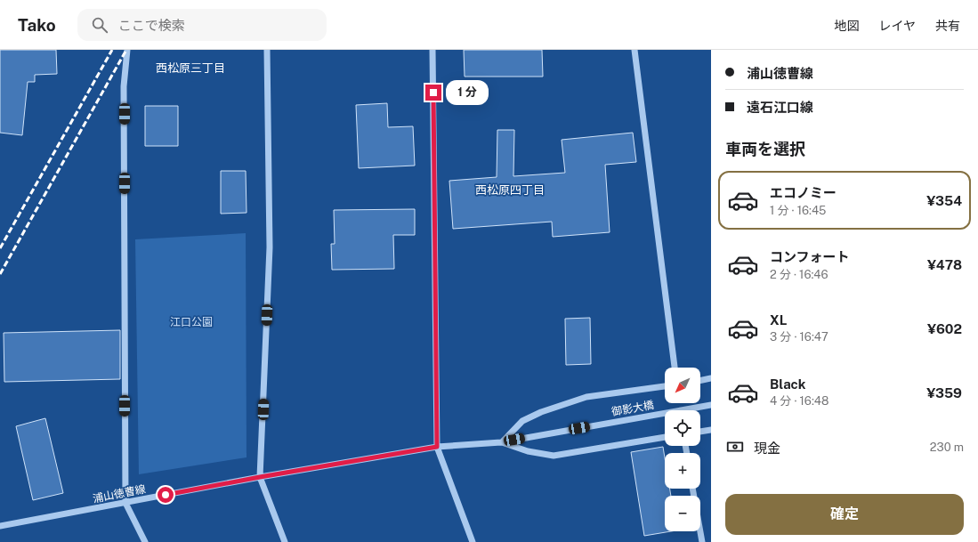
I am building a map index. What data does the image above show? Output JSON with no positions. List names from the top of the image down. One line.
{"streets":{"street":["御影大橋","浦山徳曹線"]},"crossings":[["御影大橋","浦山徳曹線"]],"districts":["西松原三丁目","西松原四丁目"],"parks":["江口公園"],"north":"bottom left","page":{"header":"Tako","search":"ここで検索","nav":["地図","レイヤ","共有"],"banner":["浦山徳曹線","遠石江口線"],"bubble":"1 分","heading":"車両を選択","list":[{"name":"エコノミー","note":"1 分 · 16:45","value":"¥354"},{"name":"コンフォート","note":"2 分 · 16:46","value":"¥478"},{"name":"XL","note":"3 分 · 16:47","value":"¥602"},{"name":"Black","note":"4 分 · 16:48","value":"¥359"}],"map_buttons":["+","−"],"pay":["現金","230 m"],"buttons":"確定"}}
